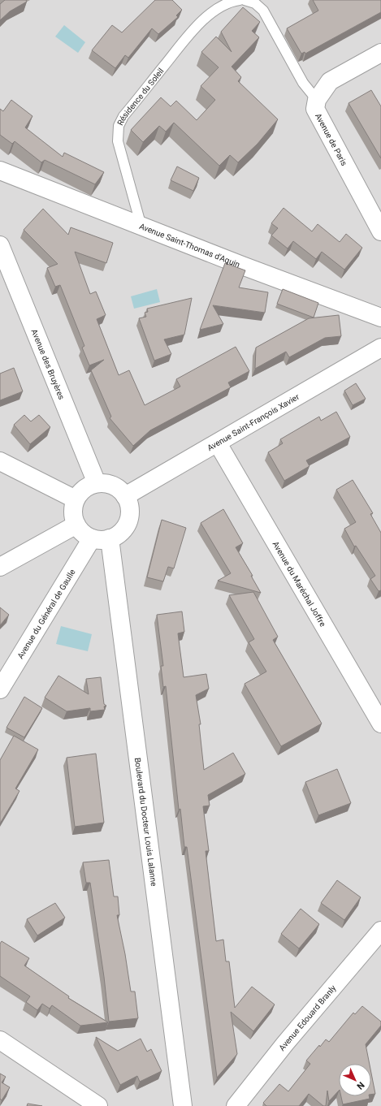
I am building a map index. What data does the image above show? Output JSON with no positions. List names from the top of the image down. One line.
{"streets":{"street":["Avenue de Paris","Avenue Saint-Thomas d'Aquin","Avenue des Bruyères","Avenue Saint-François Xavier","Avenue du Maréchal Joffre","Avenue du Général de Gaulle","Boulevard du Docteur Louis Lalanne","Avenue Edouard Branly"],"lane":["Résidence du Soleil"]},"crossings":[["Résidence du Soleil","Avenue Saint-Thomas d'Aquin"],["Avenue des Bruyères","Avenue Saint-François Xavier"],["Avenue des Bruyères","Avenue du Général de Gaulle"],["Avenue des Bruyères","Boulevard du Docteur Louis Lalanne"],["Avenue Saint-François Xavier","Avenue du Maréchal Joffre"],["Avenue Saint-François Xavier","Avenue du Général de Gaulle"],["Avenue Saint-François Xavier","Boulevard du Docteur Louis Lalanne"],["Avenue du Général de Gaulle","Boulevard du Docteur Louis Lalanne"]],"north":"bottom right"}
